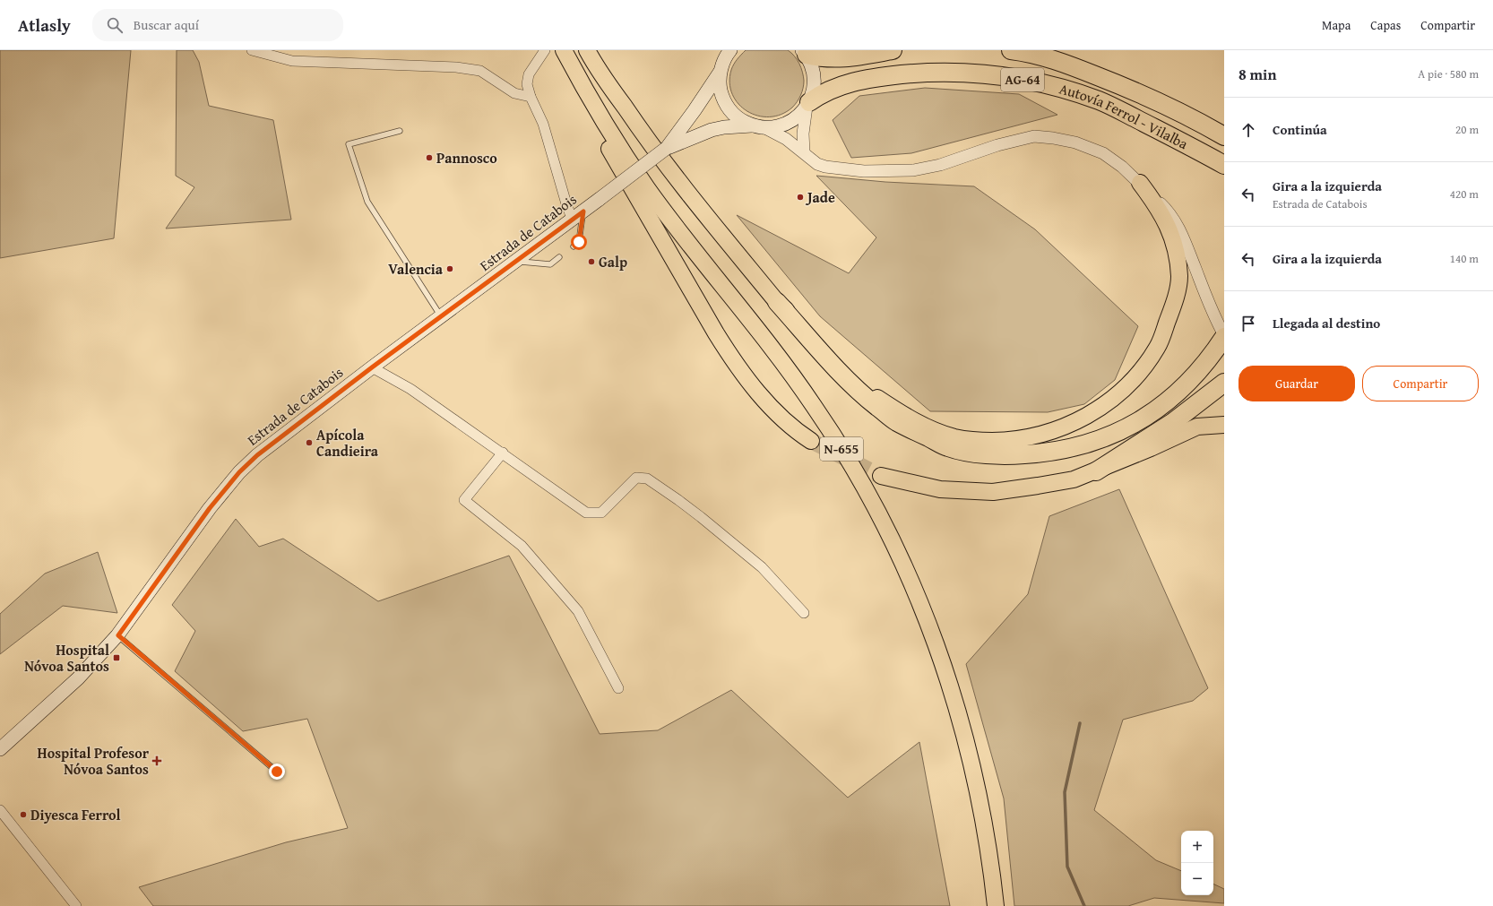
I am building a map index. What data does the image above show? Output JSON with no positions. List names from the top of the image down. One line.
{"streets":{"highway":["AG-64","Autovía Ferrol - Vilalba","N-655"],"main road":["Estrada de Catabois"]},"places":{"other":["Pannosco","Jade","Galp","Valencia","Apícola Candieira","Diyesca Ferrol"],"transit":["Hospital Nóvoa Santos"],"health":["Hospital Profesor Nóvoa Santos"]},"page":{"header":"Atlasly","search":"Buscar aquí","nav":["Mapa","Capas","Compartir"],"heading":["8 min","A pie · 580 m"],"list":[["Continúa","20 m"],["Gira a la izquierda","Estrada de Catabois","420 m"],["Gira a la izquierda","140 m"],"Llegada al destino"],"buttons":["Guardar","Compartir"],"map_buttons":["+","−"]}}
